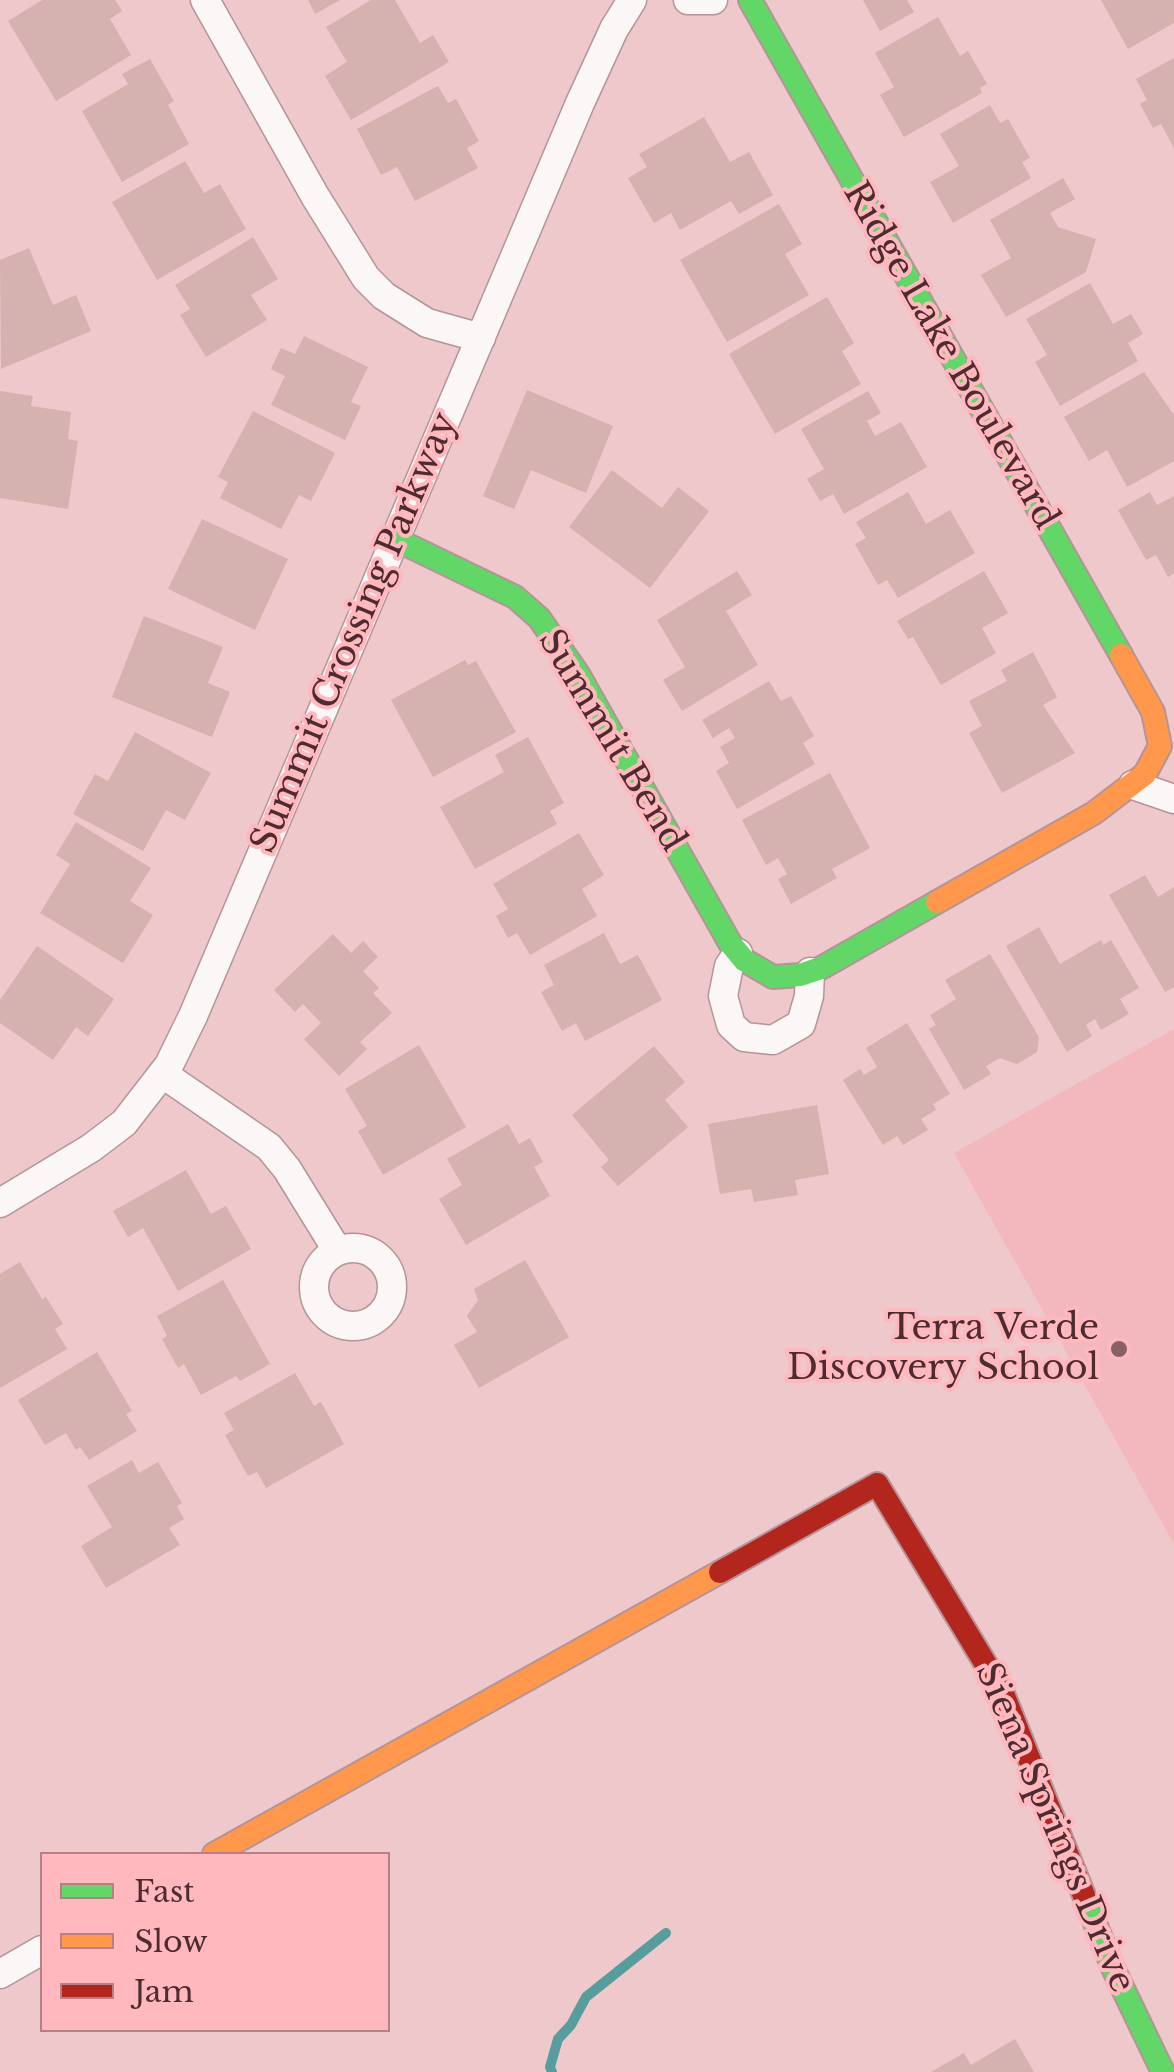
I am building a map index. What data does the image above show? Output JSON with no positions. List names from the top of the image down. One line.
{"streets":{"street":["Ridge Lake Boulevard","Summit Crossing Parkway","Summit Bend","Siena Springs Drive"]},"crossings":[["Summit Crossing Parkway","Summit Bend"]],"places":["Terra Verde Discovery School"],"legend":["Fast","Slow","Jam"]}
